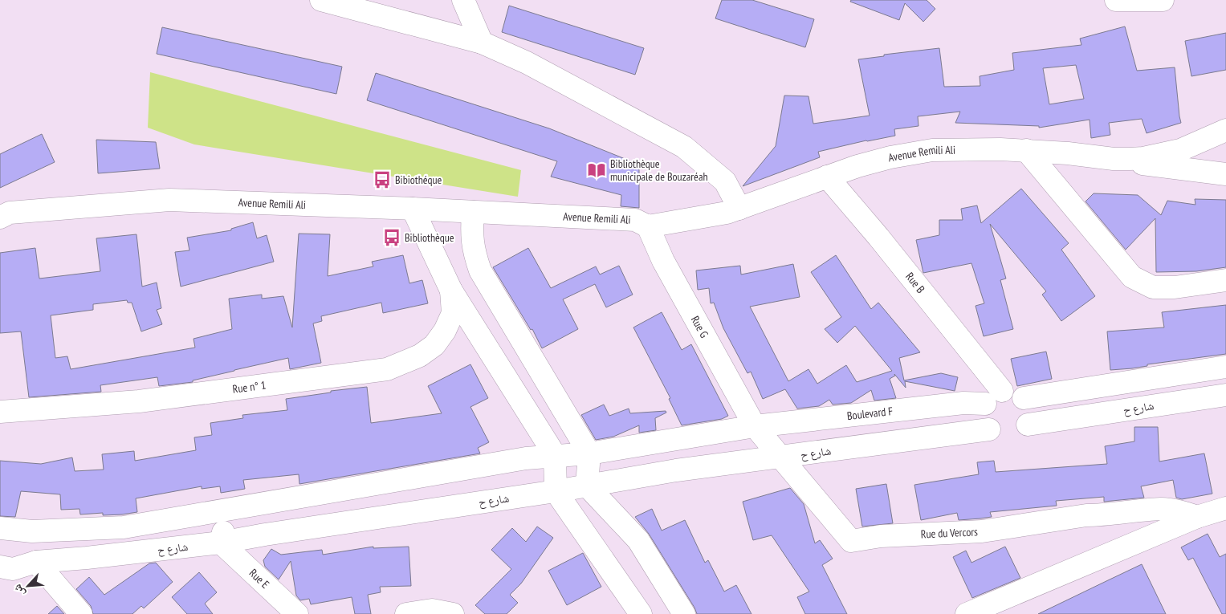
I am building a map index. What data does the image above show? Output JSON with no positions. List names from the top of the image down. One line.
{"streets":{"street":["Avenue Remili Ali","Rue B","Rue G","Rue n° 1","شارع ح","Boulevard F","Rue du Vercors","Rue E"]},"crossings":[["Avenue Remili Ali","Rue B"],["Avenue Remili Ali","Rue G"],["Rue B","شارع ح"],["Rue B","Boulevard F"],["Rue G","Boulevard F"],["Rue G","Rue du Vercors"],["شارع ح","Boulevard F"],["شارع ح","Rue du Vercors"],["شارع ح","Rue E"],["Boulevard F","Rue du Vercors"]],"places":{"library":["Bibliothèque municipale de Bouzaréah"],"bus stop":["Bibiothéque","Bibliothèque"]},"north":"bottom left"}
